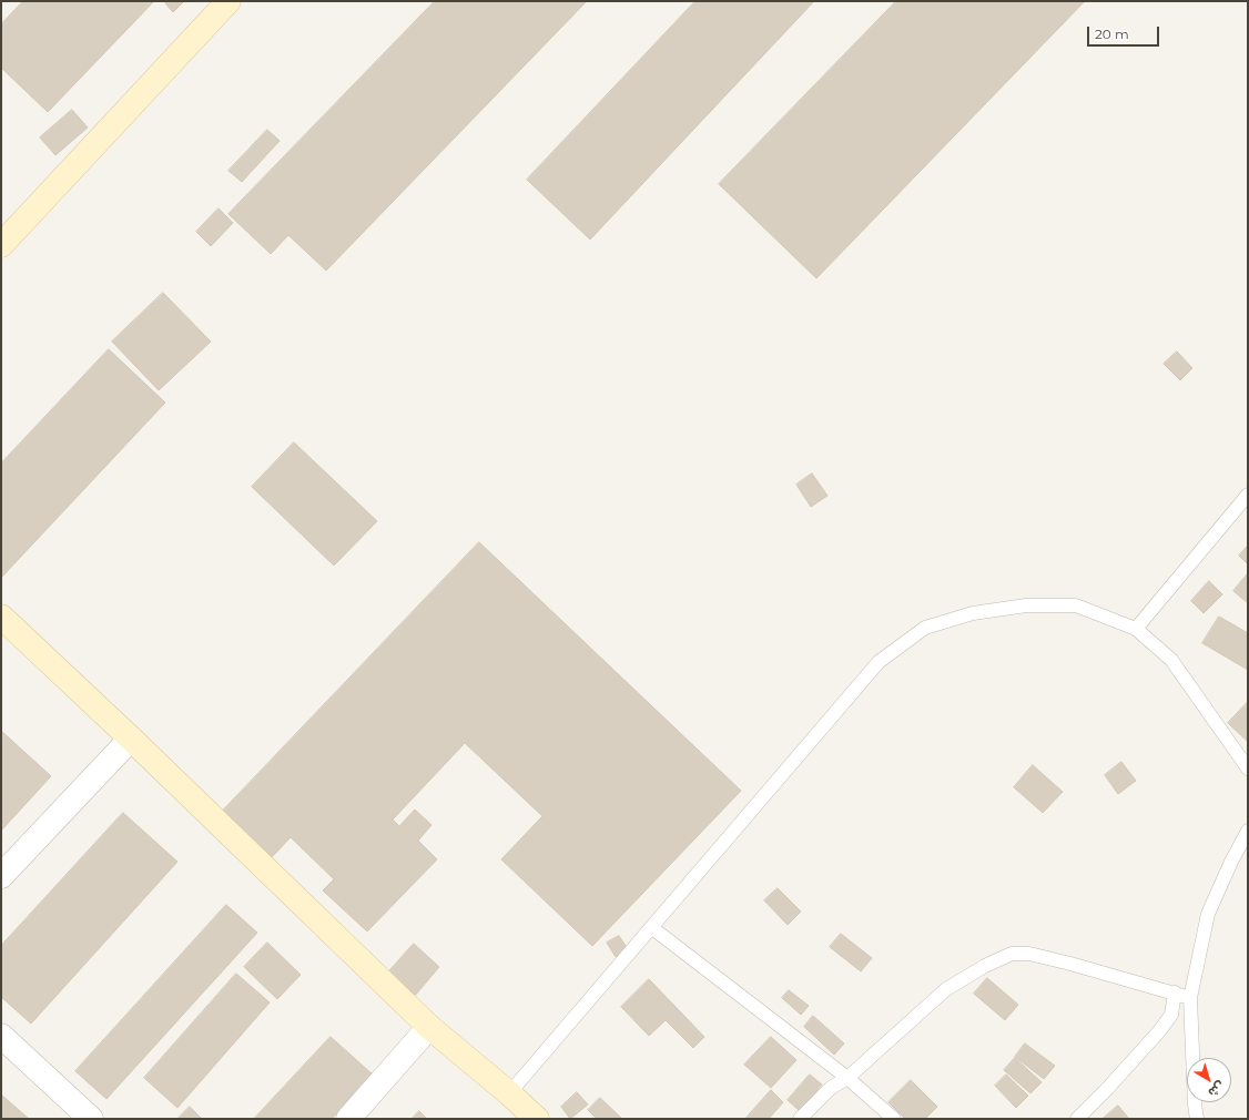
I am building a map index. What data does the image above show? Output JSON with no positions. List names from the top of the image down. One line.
{"scale_bar":"20 m","north":"bottom right"}
